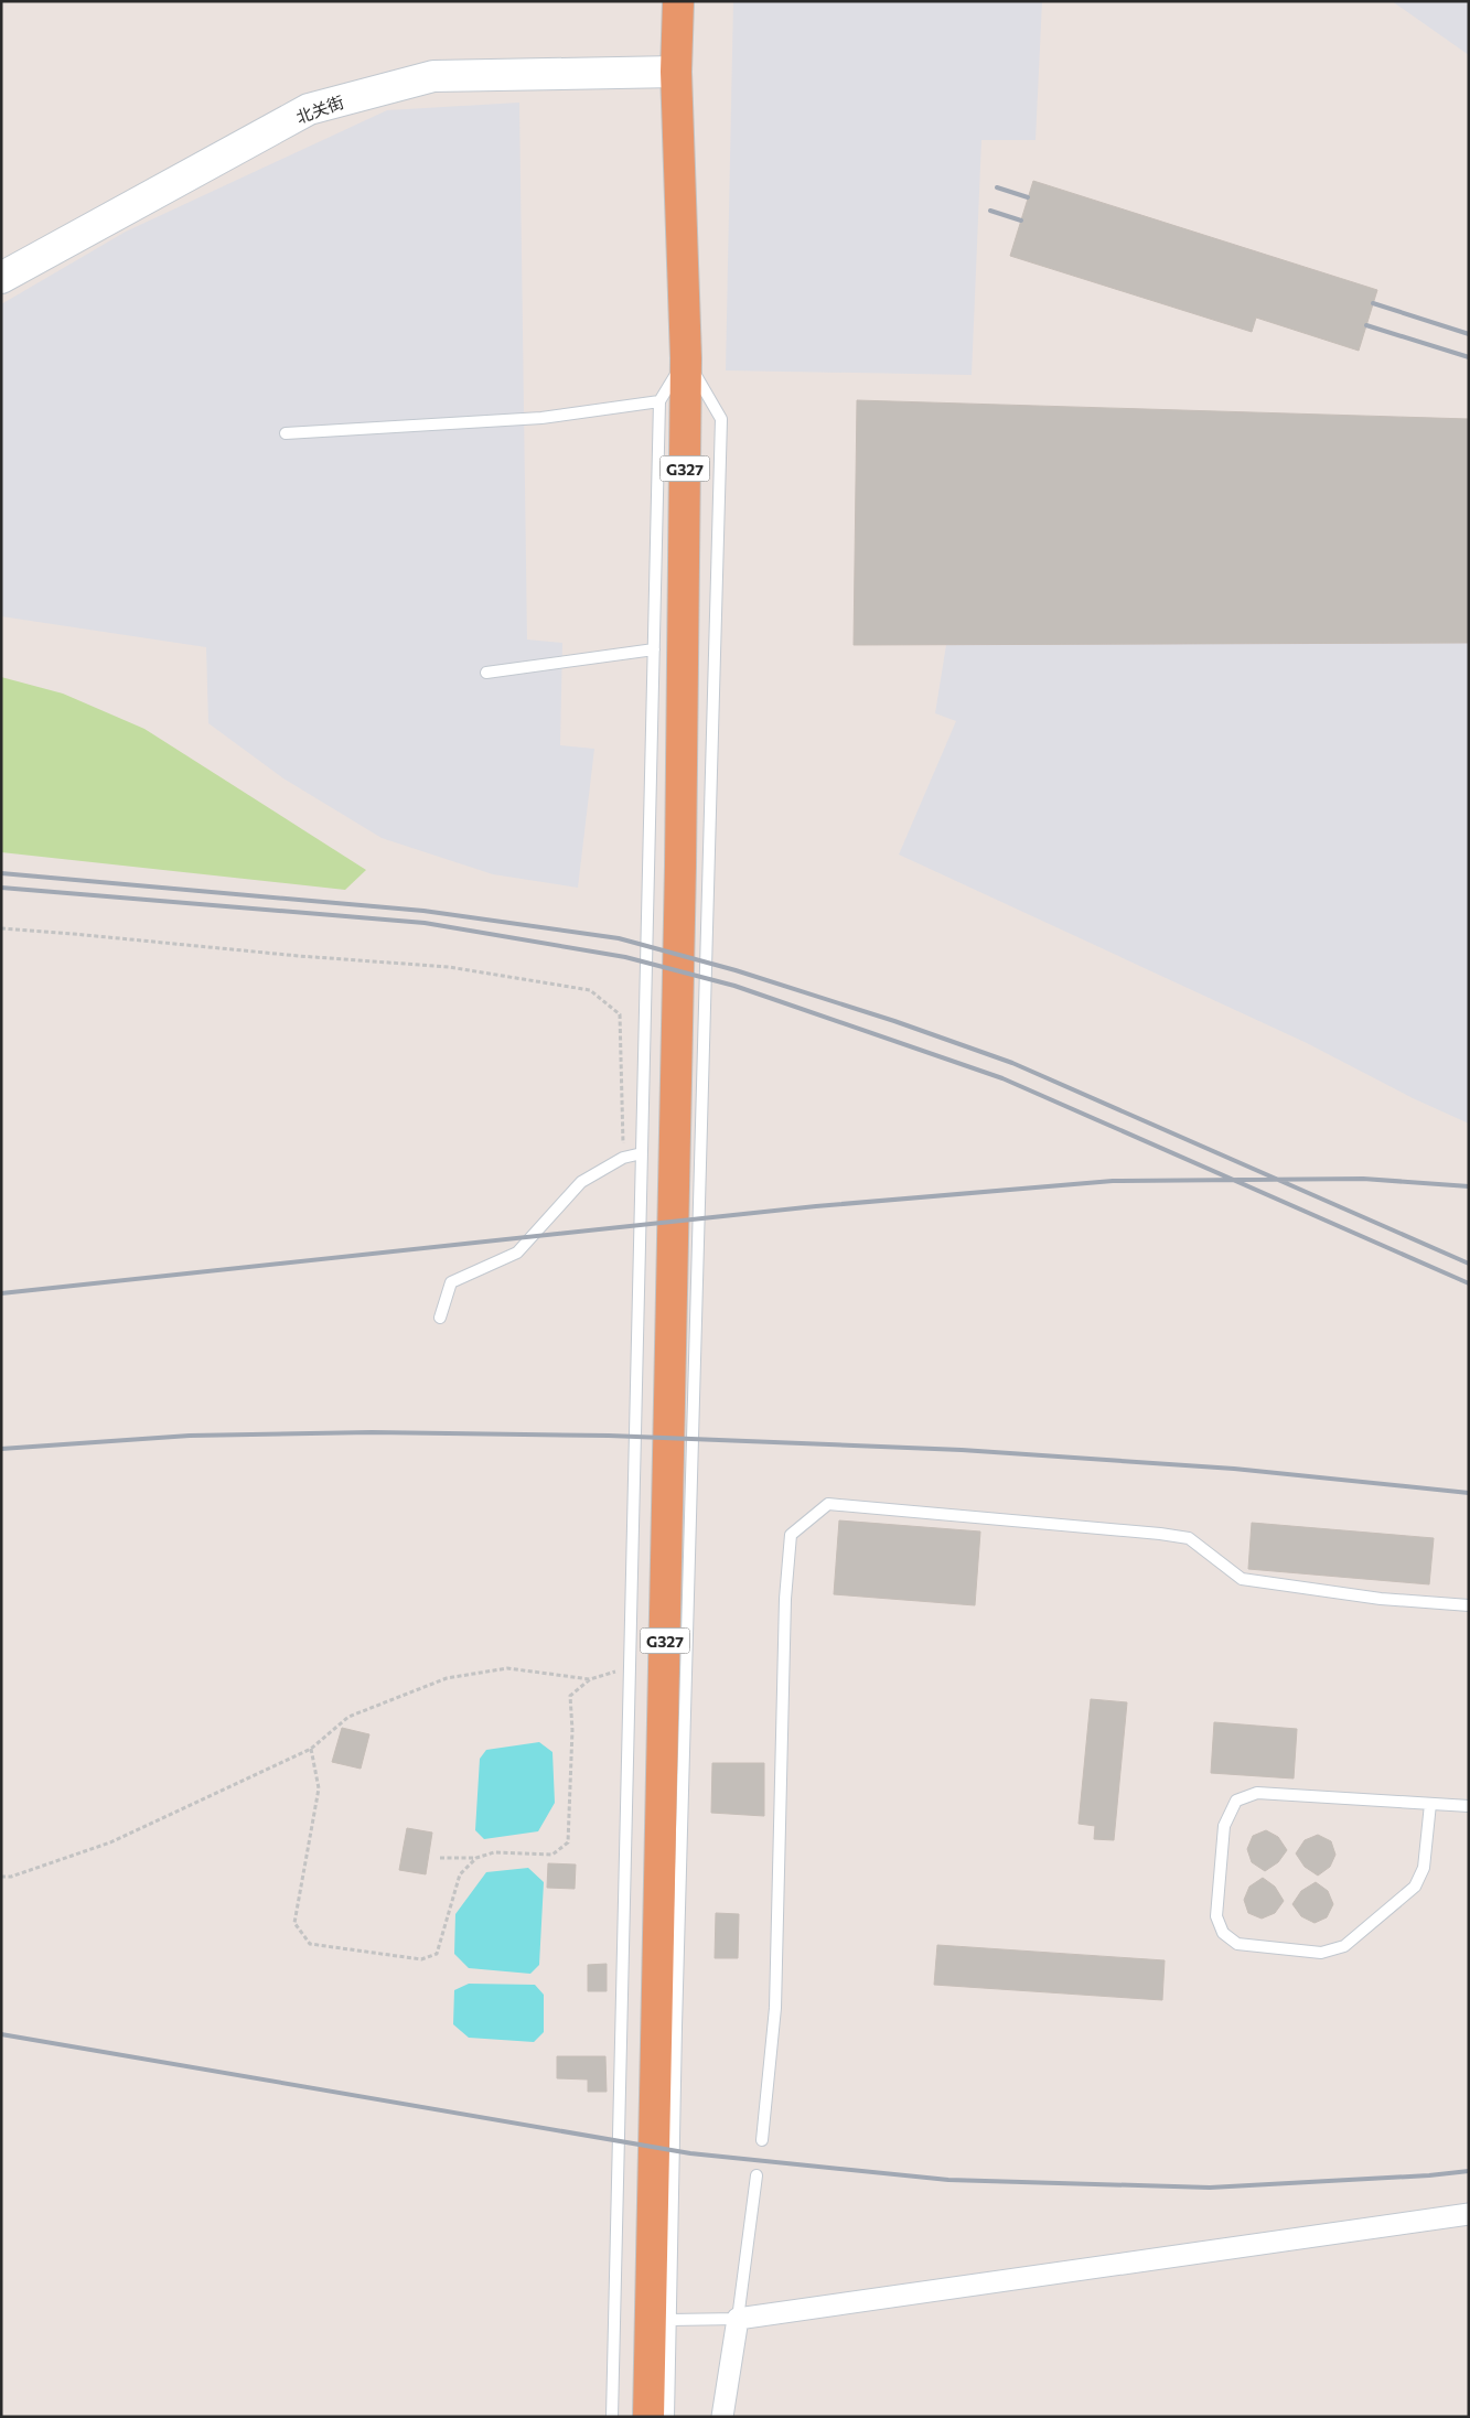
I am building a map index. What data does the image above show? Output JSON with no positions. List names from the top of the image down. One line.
{"streets":{"highway":["G327"],"main road":["北关街"]},"crossings":[["北关街","G327"]]}
